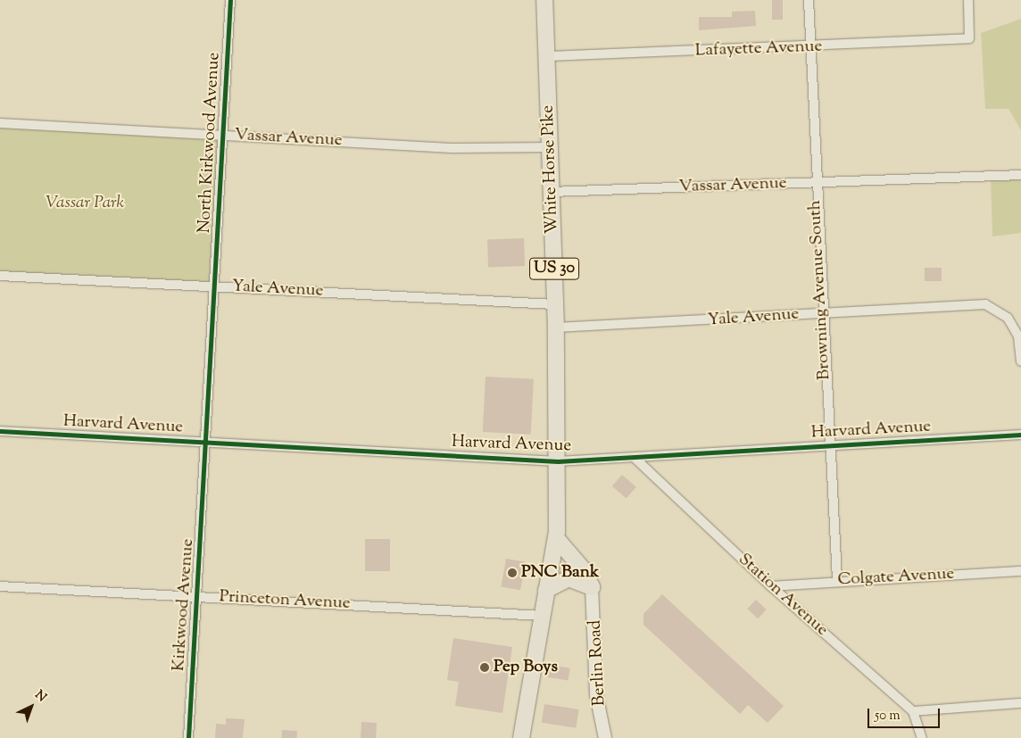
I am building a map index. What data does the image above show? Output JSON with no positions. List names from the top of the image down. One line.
{"streets":{"highway":["White Horse Pike","US 30"],"street":["Lafayette Avenue","Vassar Avenue","North Kirkwood Avenue","Yale Avenue","Browning Avenue South","Harvard Avenue","Colgate Avenue","Station Avenue","Princeton Avenue","Kirkwood Avenue","Berlin Road"]},"crossings":[["Lafayette Avenue","White Horse Pike"],["Lafayette Avenue","Browning Avenue South"],["Vassar Avenue","North Kirkwood Avenue"],["Vassar Avenue","White Horse Pike"],["Vassar Avenue","Browning Avenue South"],["North Kirkwood Avenue","Yale Avenue"],["North Kirkwood Avenue","Kirkwood Avenue"],["White Horse Pike","Yale Avenue"],["White Horse Pike","Harvard Avenue"],["White Horse Pike","Princeton Avenue"],["Yale Avenue","Browning Avenue South"],["Yale Avenue","Kirkwood Avenue"],["Browning Avenue South","Harvard Avenue"],["Browning Avenue South","Colgate Avenue"],["Harvard Avenue","Station Avenue"],["Harvard Avenue","Kirkwood Avenue"],["Colgate Avenue","Station Avenue"],["Princeton Avenue","Kirkwood Avenue"]],"parks":["Vassar Park"],"places":["PNC Bank","Pep Boys"],"scale_bar":"50 m","north":"top right"}
